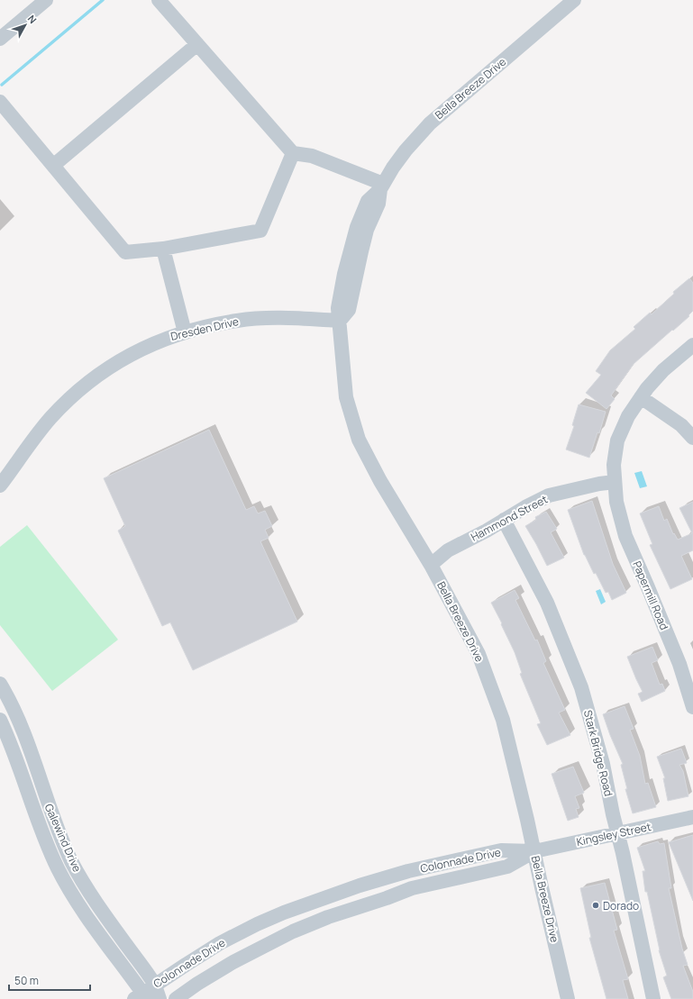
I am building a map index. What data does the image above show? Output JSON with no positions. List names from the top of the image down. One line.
{"streets":{"street":["Bella Breeze Drive","Dresden Drive","Hammond Street","Papermill Road","Stark Bridge Road","Kingsley Street","Galewind Drive","Colonnade Drive"]},"crossings":[["Bella Breeze Drive","Dresden Drive"],["Bella Breeze Drive","Hammond Street"],["Bella Breeze Drive","Kingsley Street"],["Bella Breeze Drive","Colonnade Drive"],["Hammond Street","Papermill Road"],["Hammond Street","Stark Bridge Road"],["Stark Bridge Road","Kingsley Street"],["Kingsley Street","Colonnade Drive"],["Galewind Drive","Colonnade Drive"]],"places":["Dorado"],"scale_bar":"50 m","north":"top right"}
